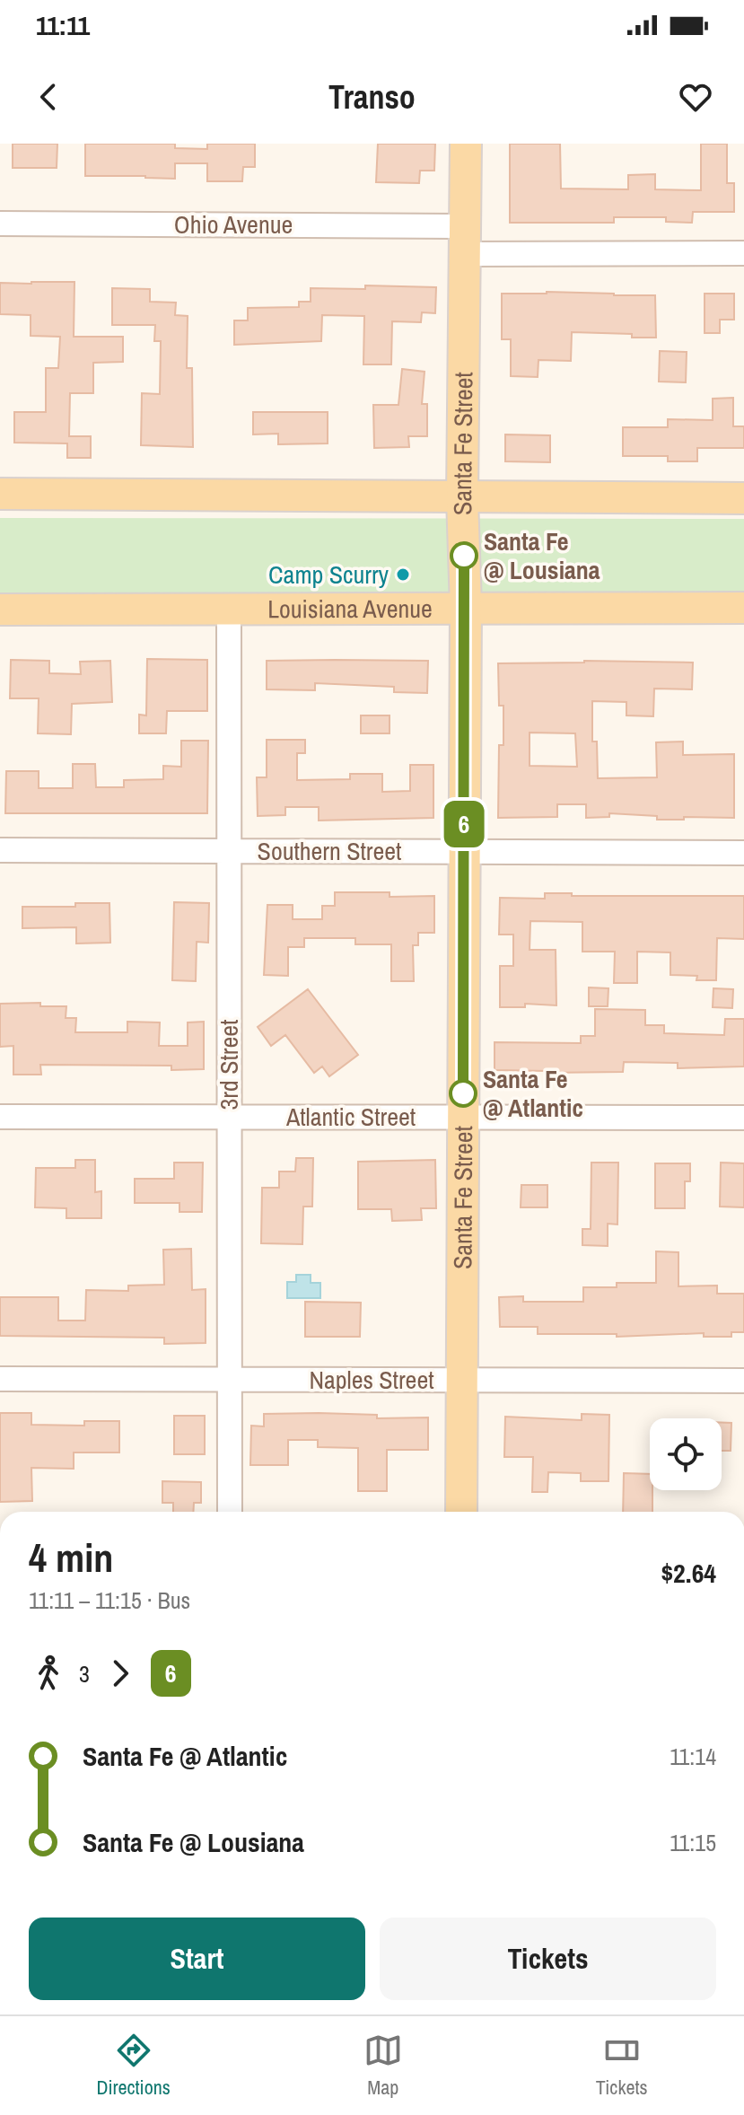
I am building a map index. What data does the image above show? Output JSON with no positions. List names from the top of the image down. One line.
{"streets":{"main road":["Santa Fe Street","Louisiana Avenue"],"street":["Ohio Avenue","Southern Street","3rd Street","Atlantic Street","Naples Street"]},"crossings":[["Ohio Avenue","Santa Fe Street"],["Santa Fe Street","Louisiana Avenue"],["Santa Fe Street","Southern Street"],["Santa Fe Street","Atlantic Street"],["Santa Fe Street","Naples Street"],["Louisiana Avenue","3rd Street"],["Southern Street","3rd Street"],["3rd Street","Atlantic Street"],["3rd Street","Naples Street"]],"places":["Santa Fe @ Lousiana","Camp Scurry","Santa Fe @ Atlantic"],"lines":["bus line 6"],"page":{"status":"11:11","header":"Transo","on_map":"6","heading":["4 min","11:11 – 11:15 · Bus","$2.64"],"legs":["3","6"],"list":[{"name":"Santa Fe @ Atlantic","value":"11:14"},{"name":"Santa Fe @ Lousiana","value":"11:15"}],"buttons":["Start","Tickets"],"tabs":["Directions","Map","Tickets"]}}
